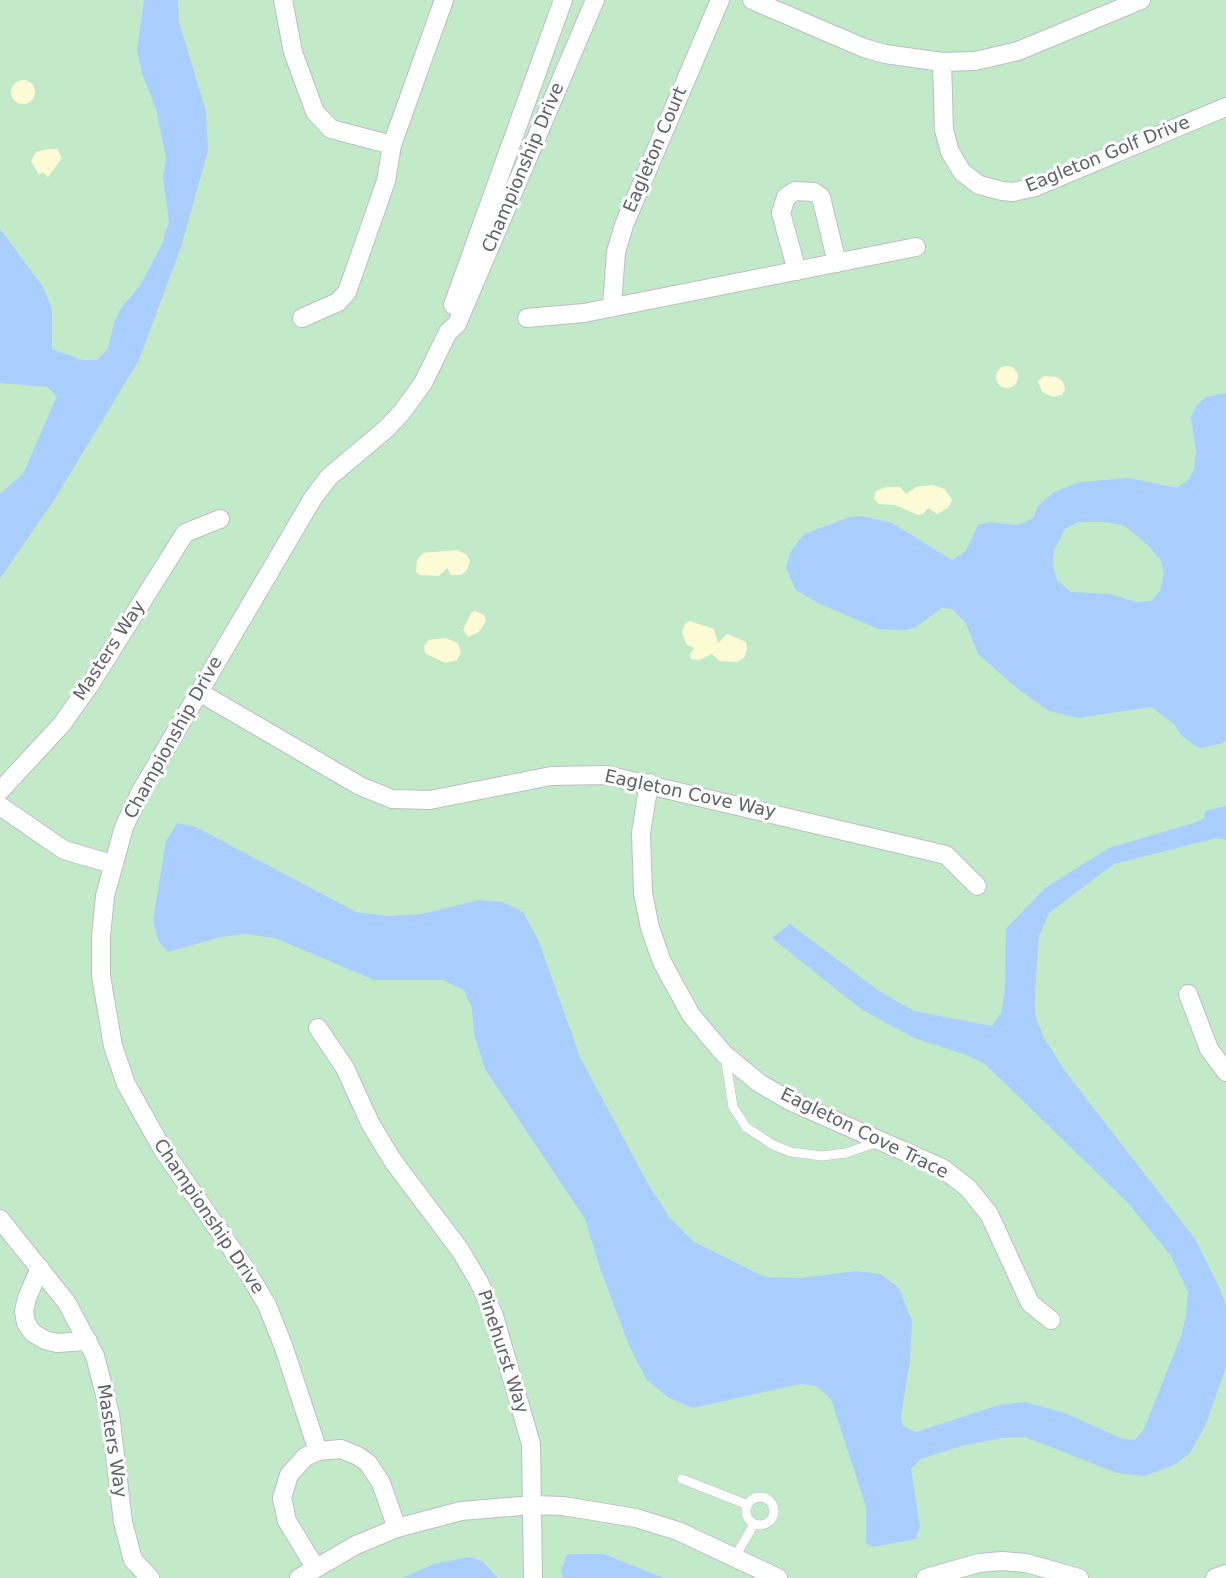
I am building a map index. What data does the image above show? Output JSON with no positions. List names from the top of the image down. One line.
{"streets":{"street":["Eagleton Court","Eagleton Golf Drive","Championship Drive","Masters Way","Eagleton Cove Way","Eagleton Cove Trace","Pinehurst Way"]},"crossings":[["Championship Drive","Eagleton Cove Way"],["Eagleton Cove Way","Eagleton Cove Trace"]]}
